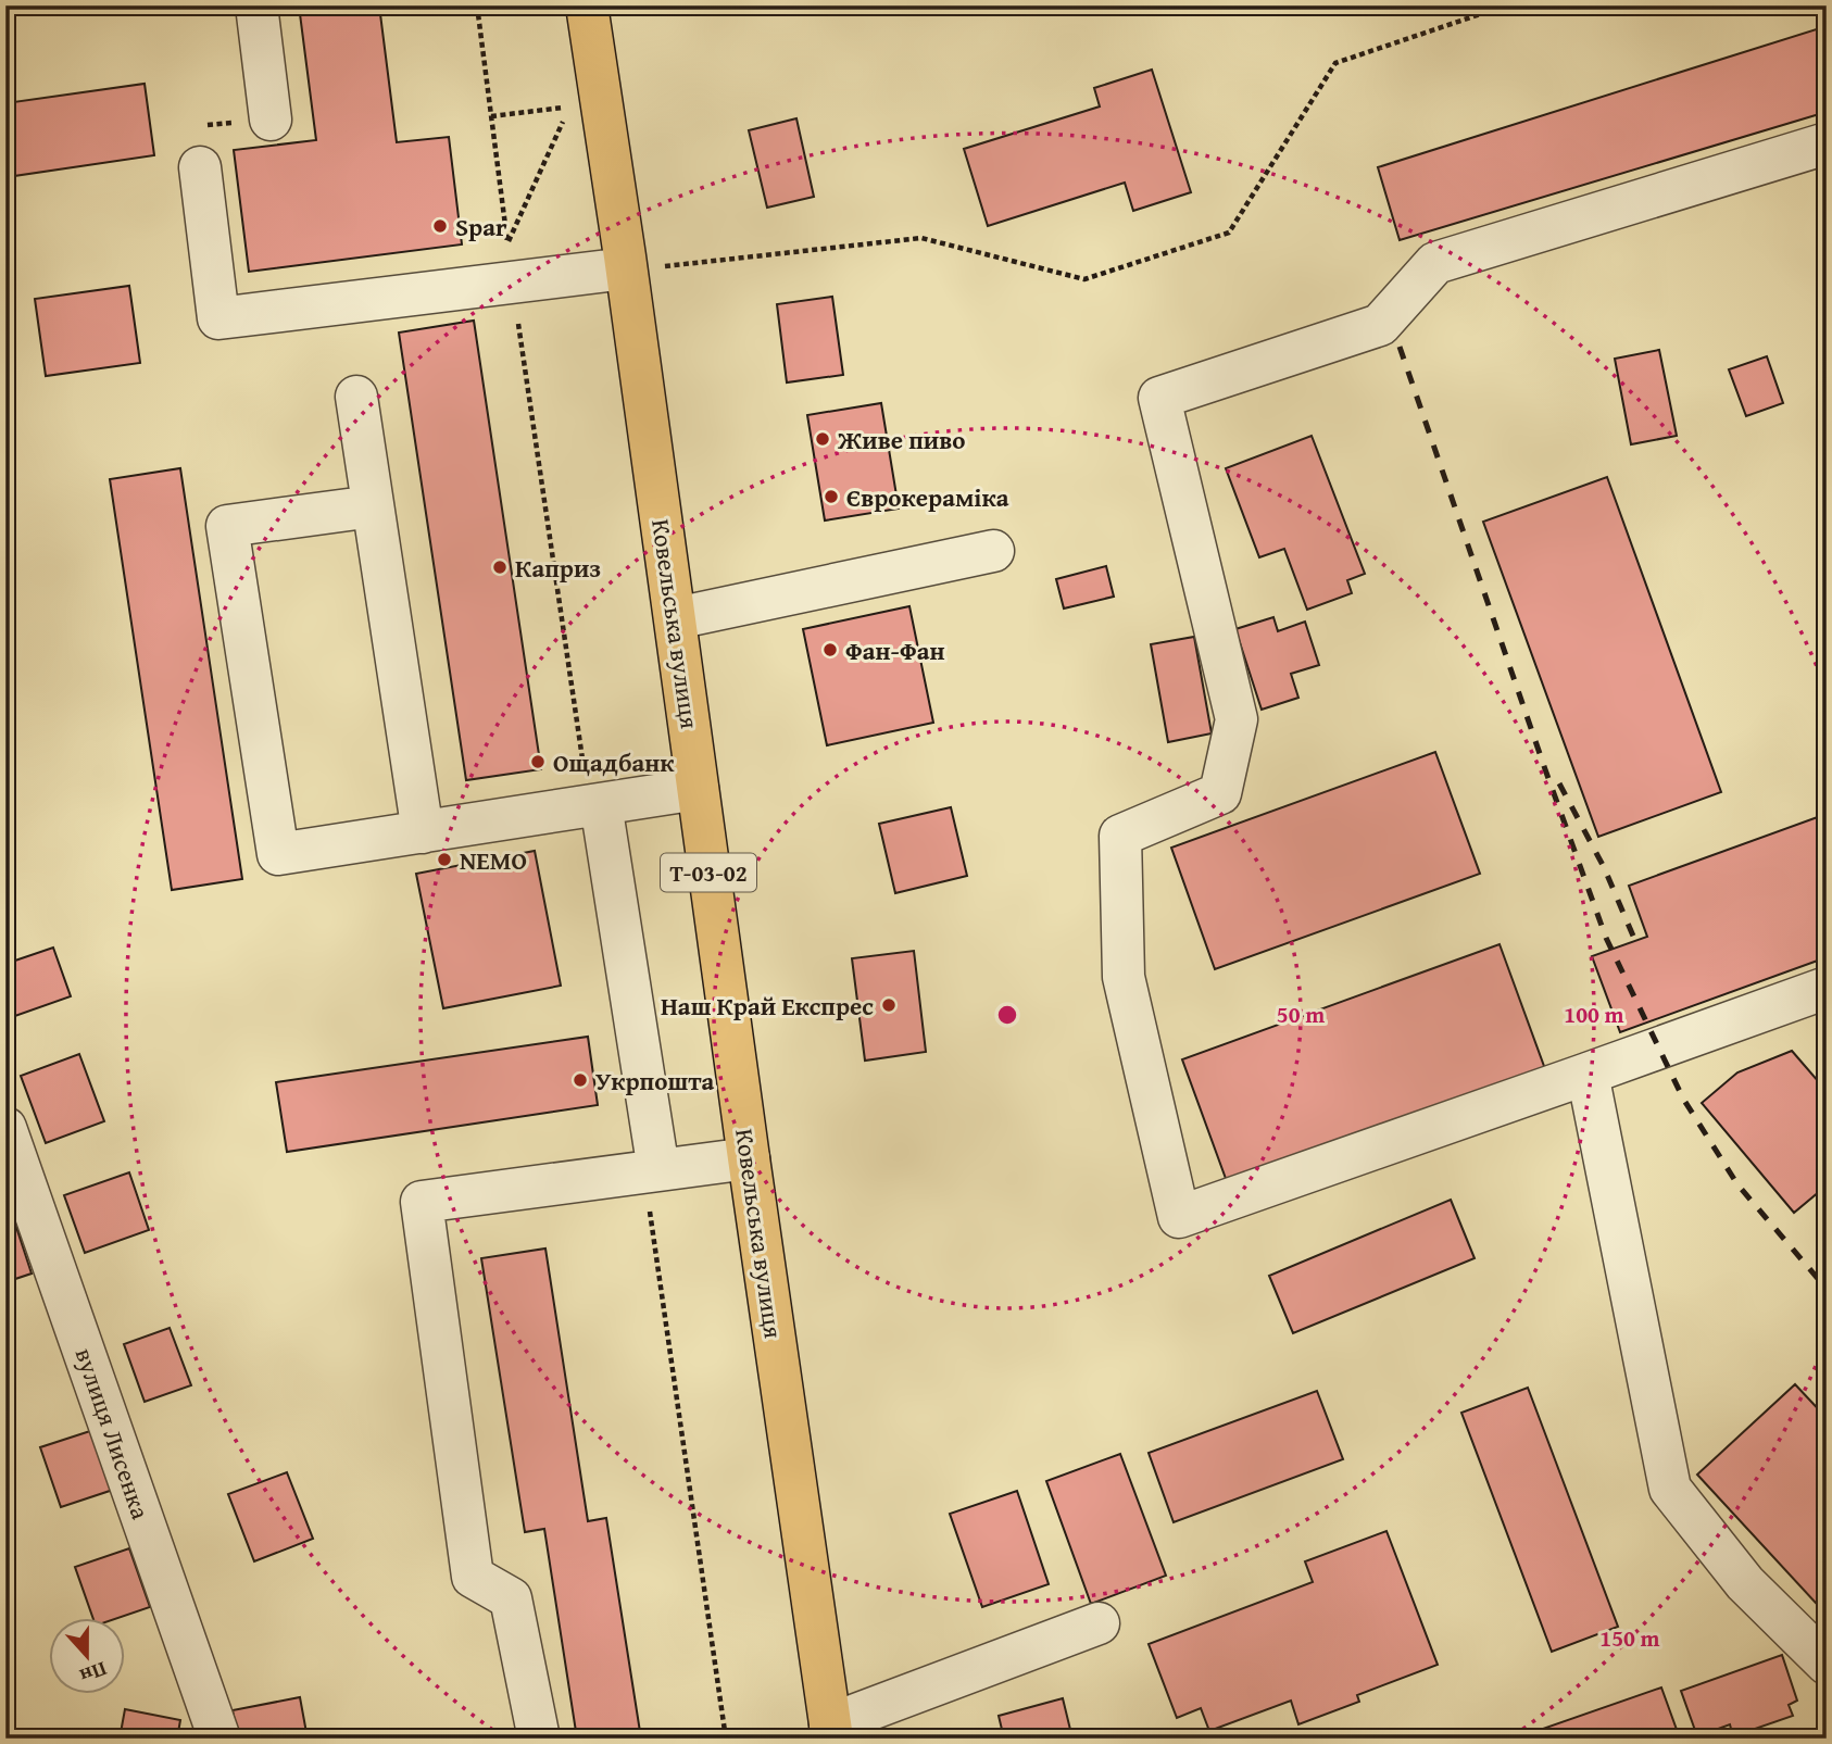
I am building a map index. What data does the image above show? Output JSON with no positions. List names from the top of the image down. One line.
{"streets":{"main road":["Ковельська вулиця","Т-03-02"],"street":["вулиця Лисенка"]},"places":["Spar","Живе пиво","Єврокераміка","Каприз","Фан-Фан","Ощадбанк","NEMO","Наш Край Експрес","Укрпошта"],"north":"bottom","rings":["50 m","100 m","150 m"]}
